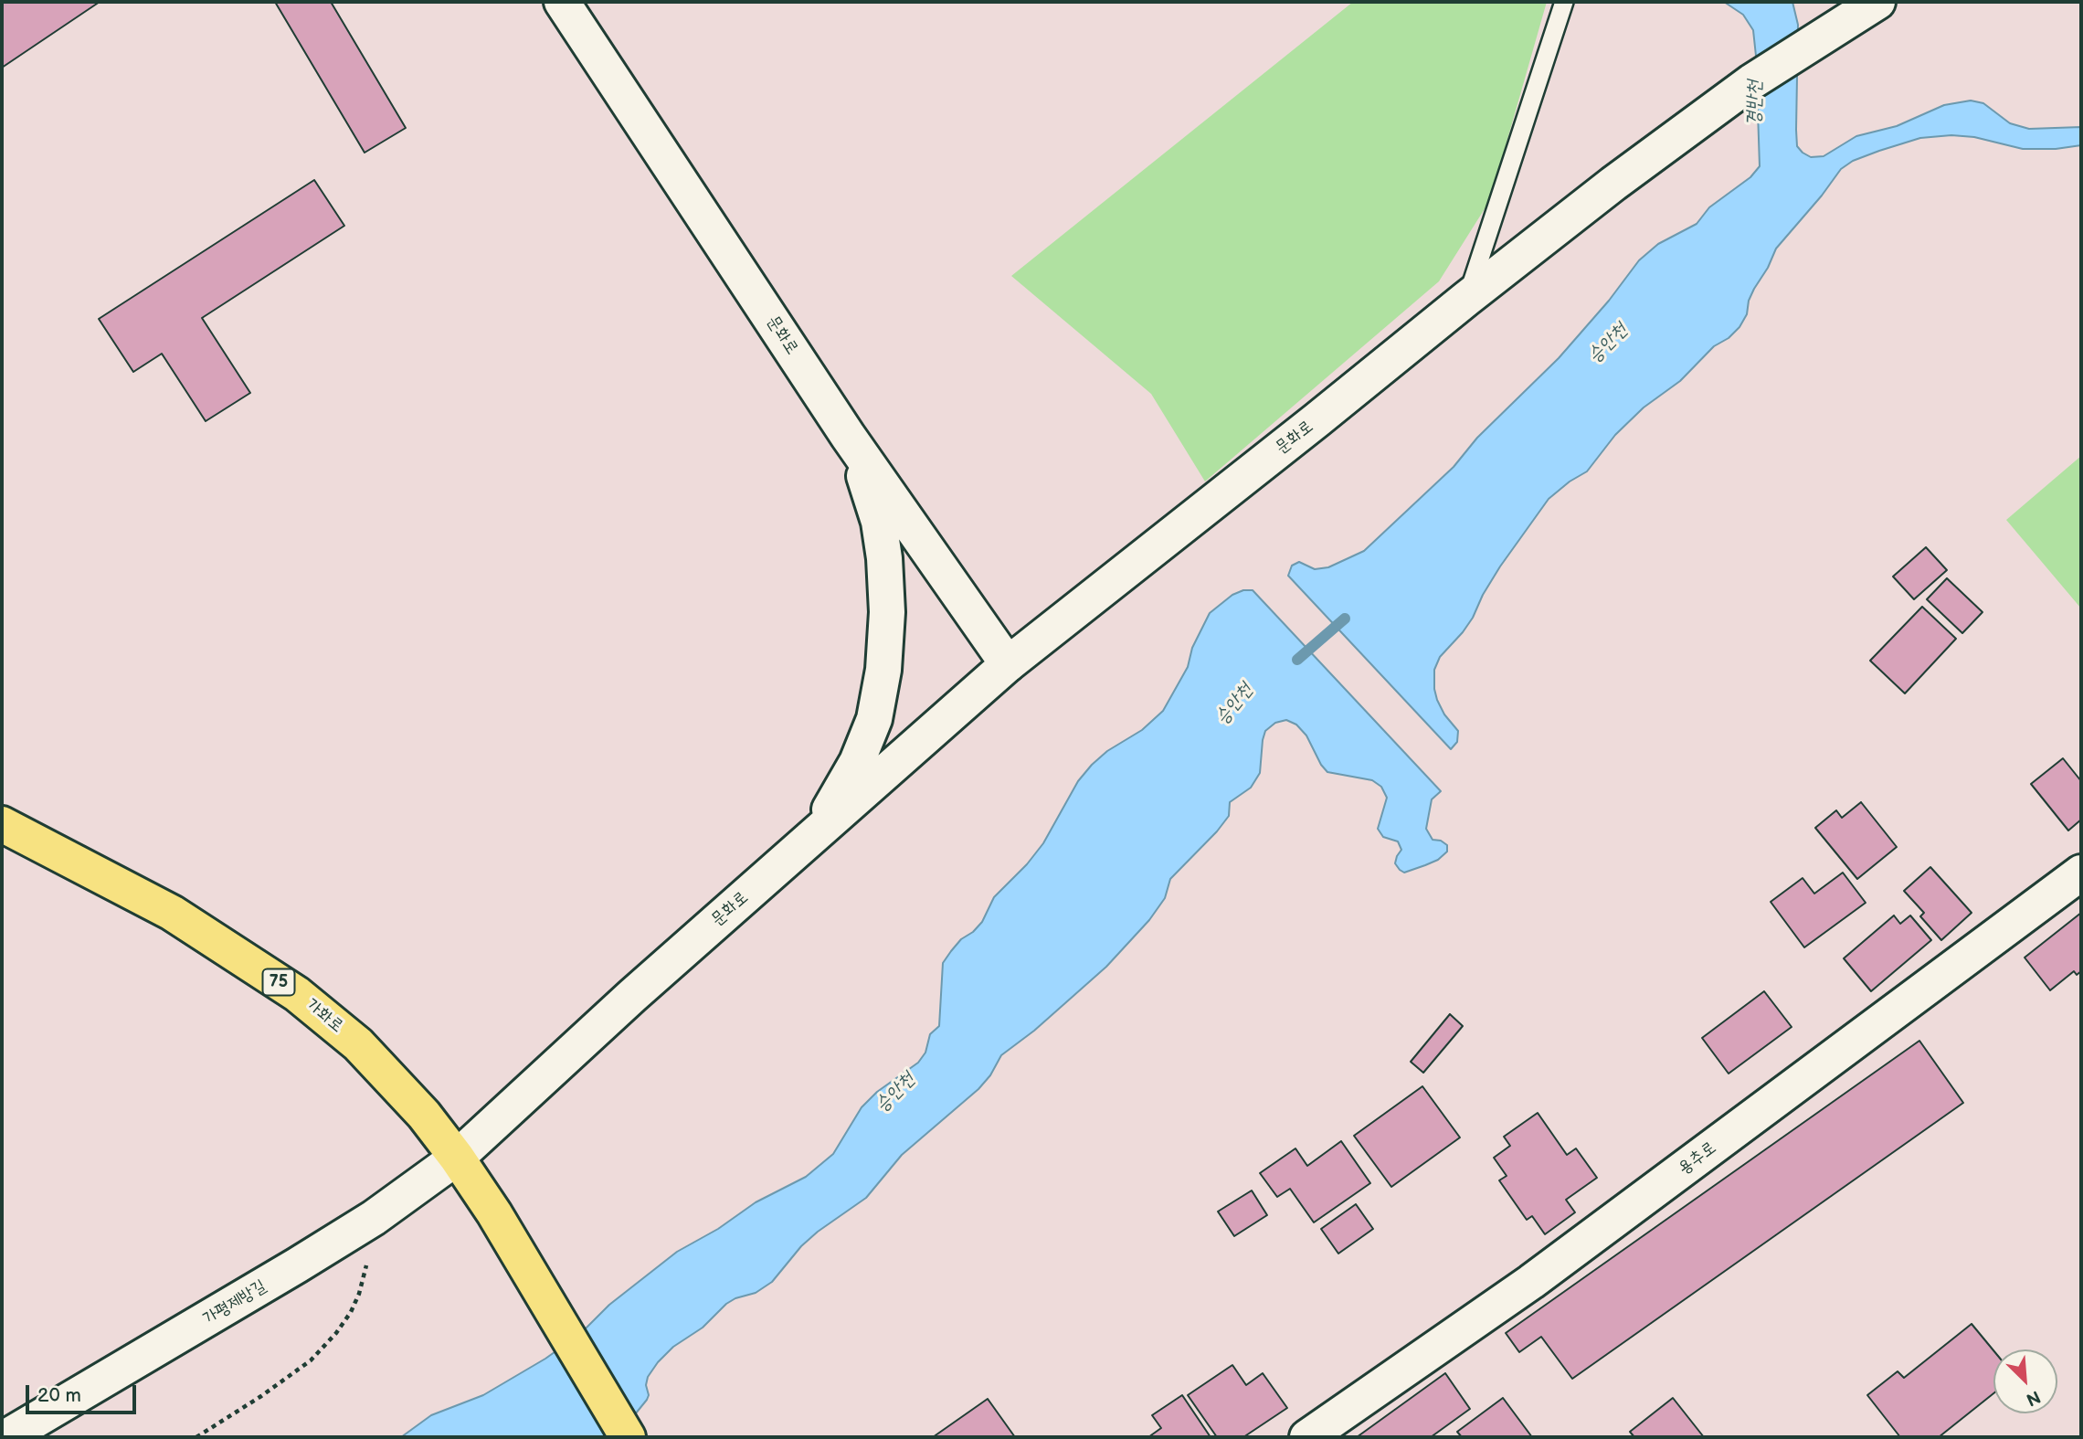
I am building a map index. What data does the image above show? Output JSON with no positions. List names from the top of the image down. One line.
{"streets":{"main road":["75","가화로"],"street":["문화로","용추로","가평제방길"]},"crossings":[["문화로","가화로"],["문화로","가평제방길"],["가화로","가평제방길"]],"water":["경반천","승안천"],"scale_bar":"20 m","north":"bottom right"}
